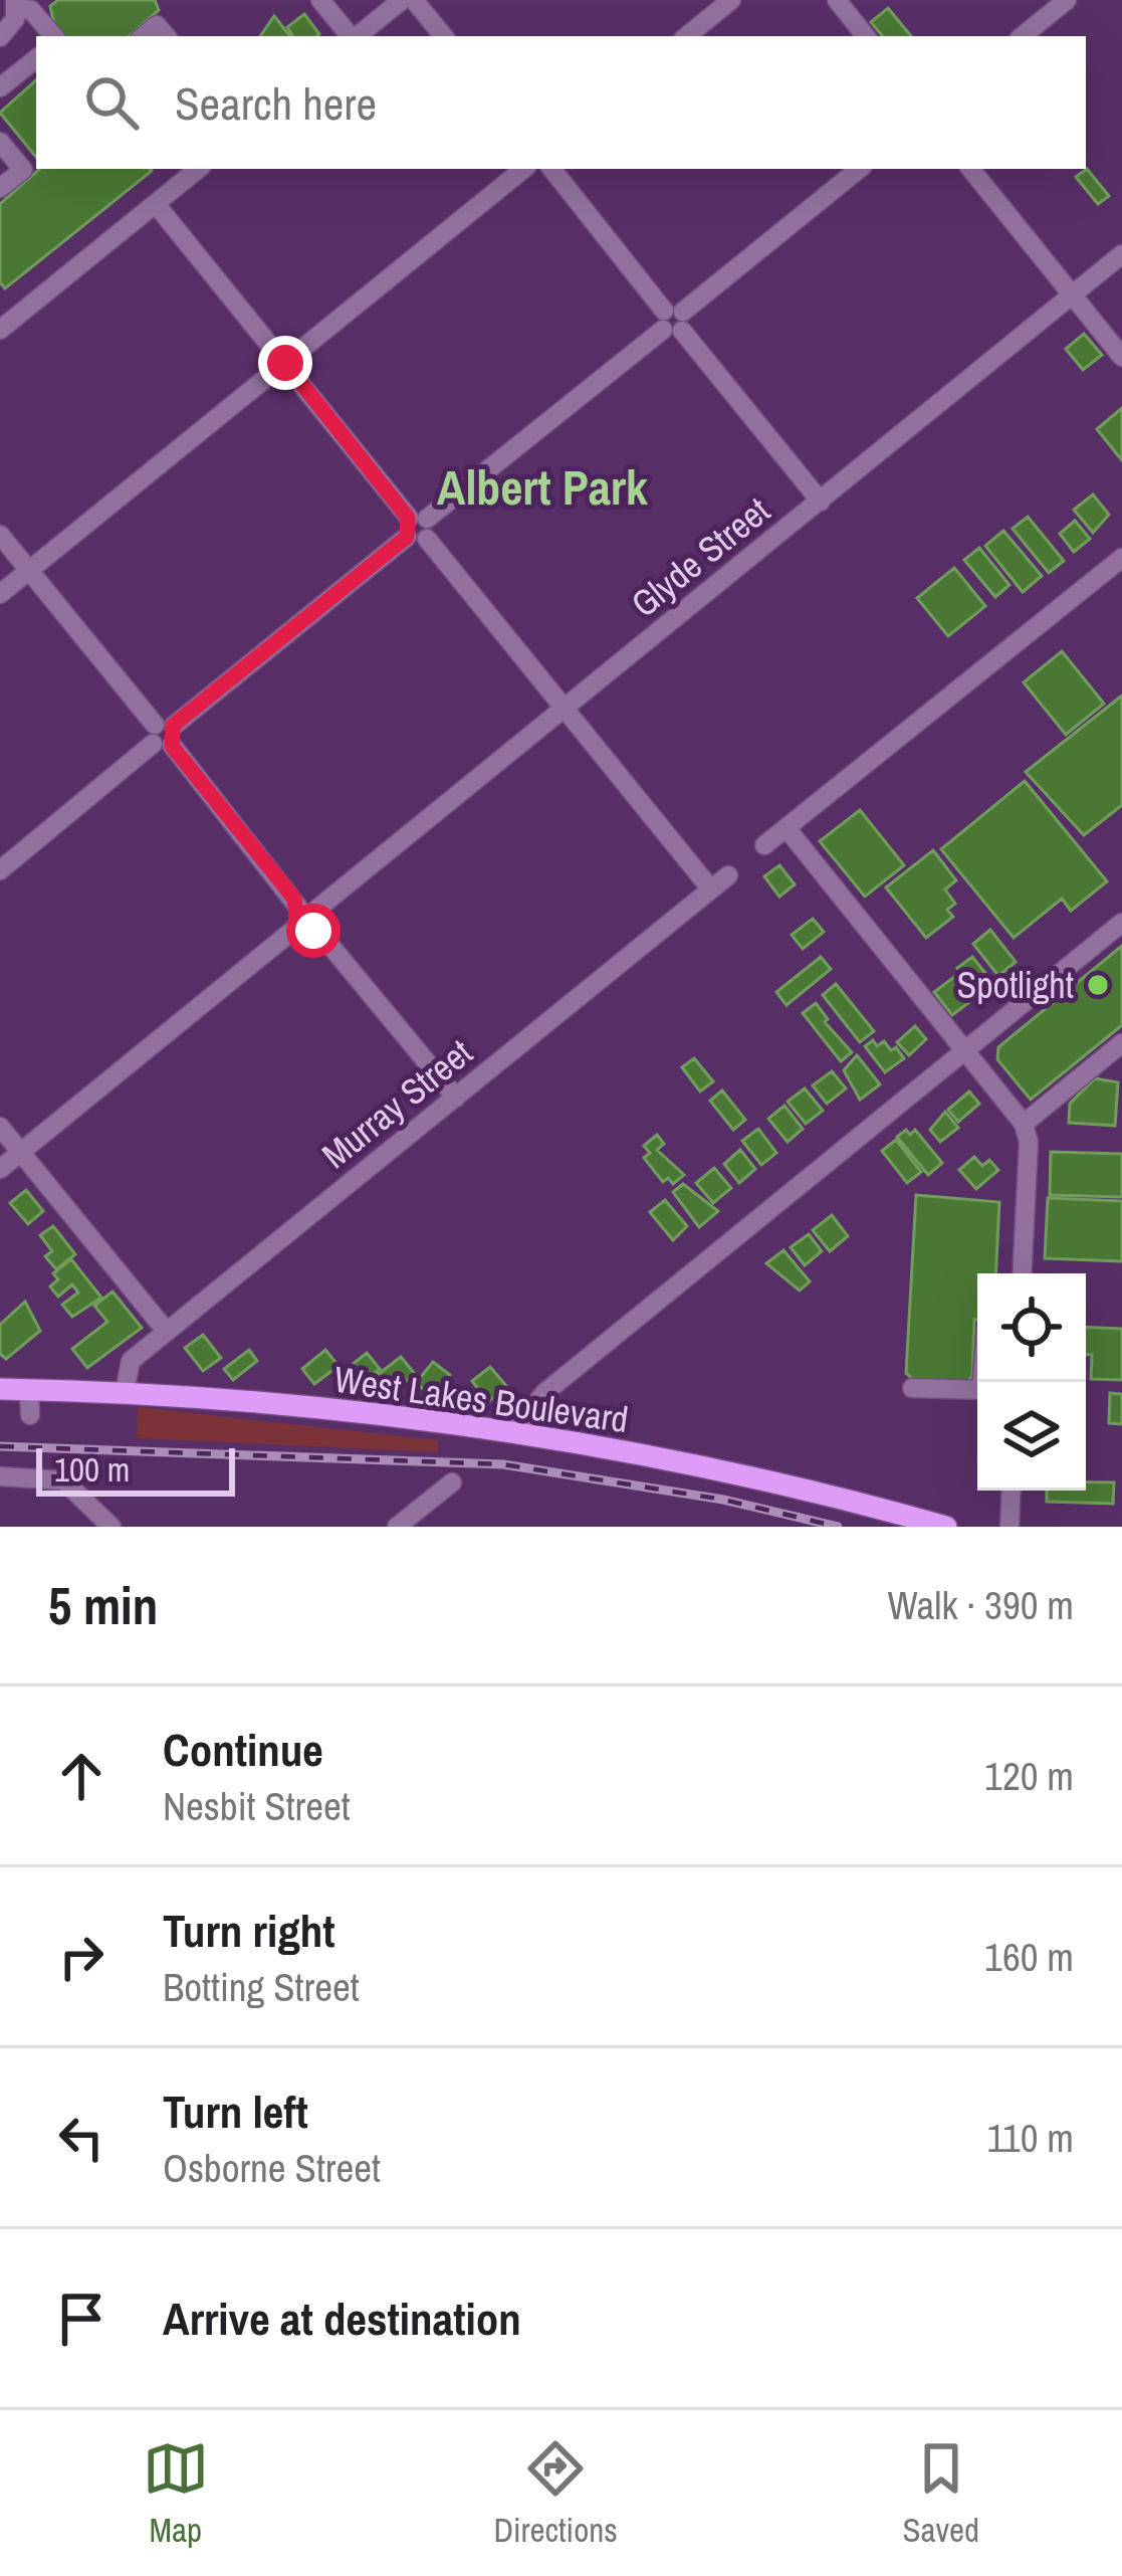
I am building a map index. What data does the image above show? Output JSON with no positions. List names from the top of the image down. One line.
{"streets":{"main road":["West Lakes Boulevard"],"street":["Glyde Street","Murray Street"]},"crossings":[["Murray Street","West Lakes Boulevard"]],"districts":["Albert Park"],"places":["Spotlight"],"scale_bar":"100 m","page":{"search":"Search here","scale":"100 m","heading":["5 min","Walk · 390 m"],"list":[["Continue","Nesbit Street","120 m"],["Turn right","Botting Street","160 m"],["Turn left","Osborne Street","110 m"],"Arrive at destination"],"nav":["Map","Directions","Saved"]}}
